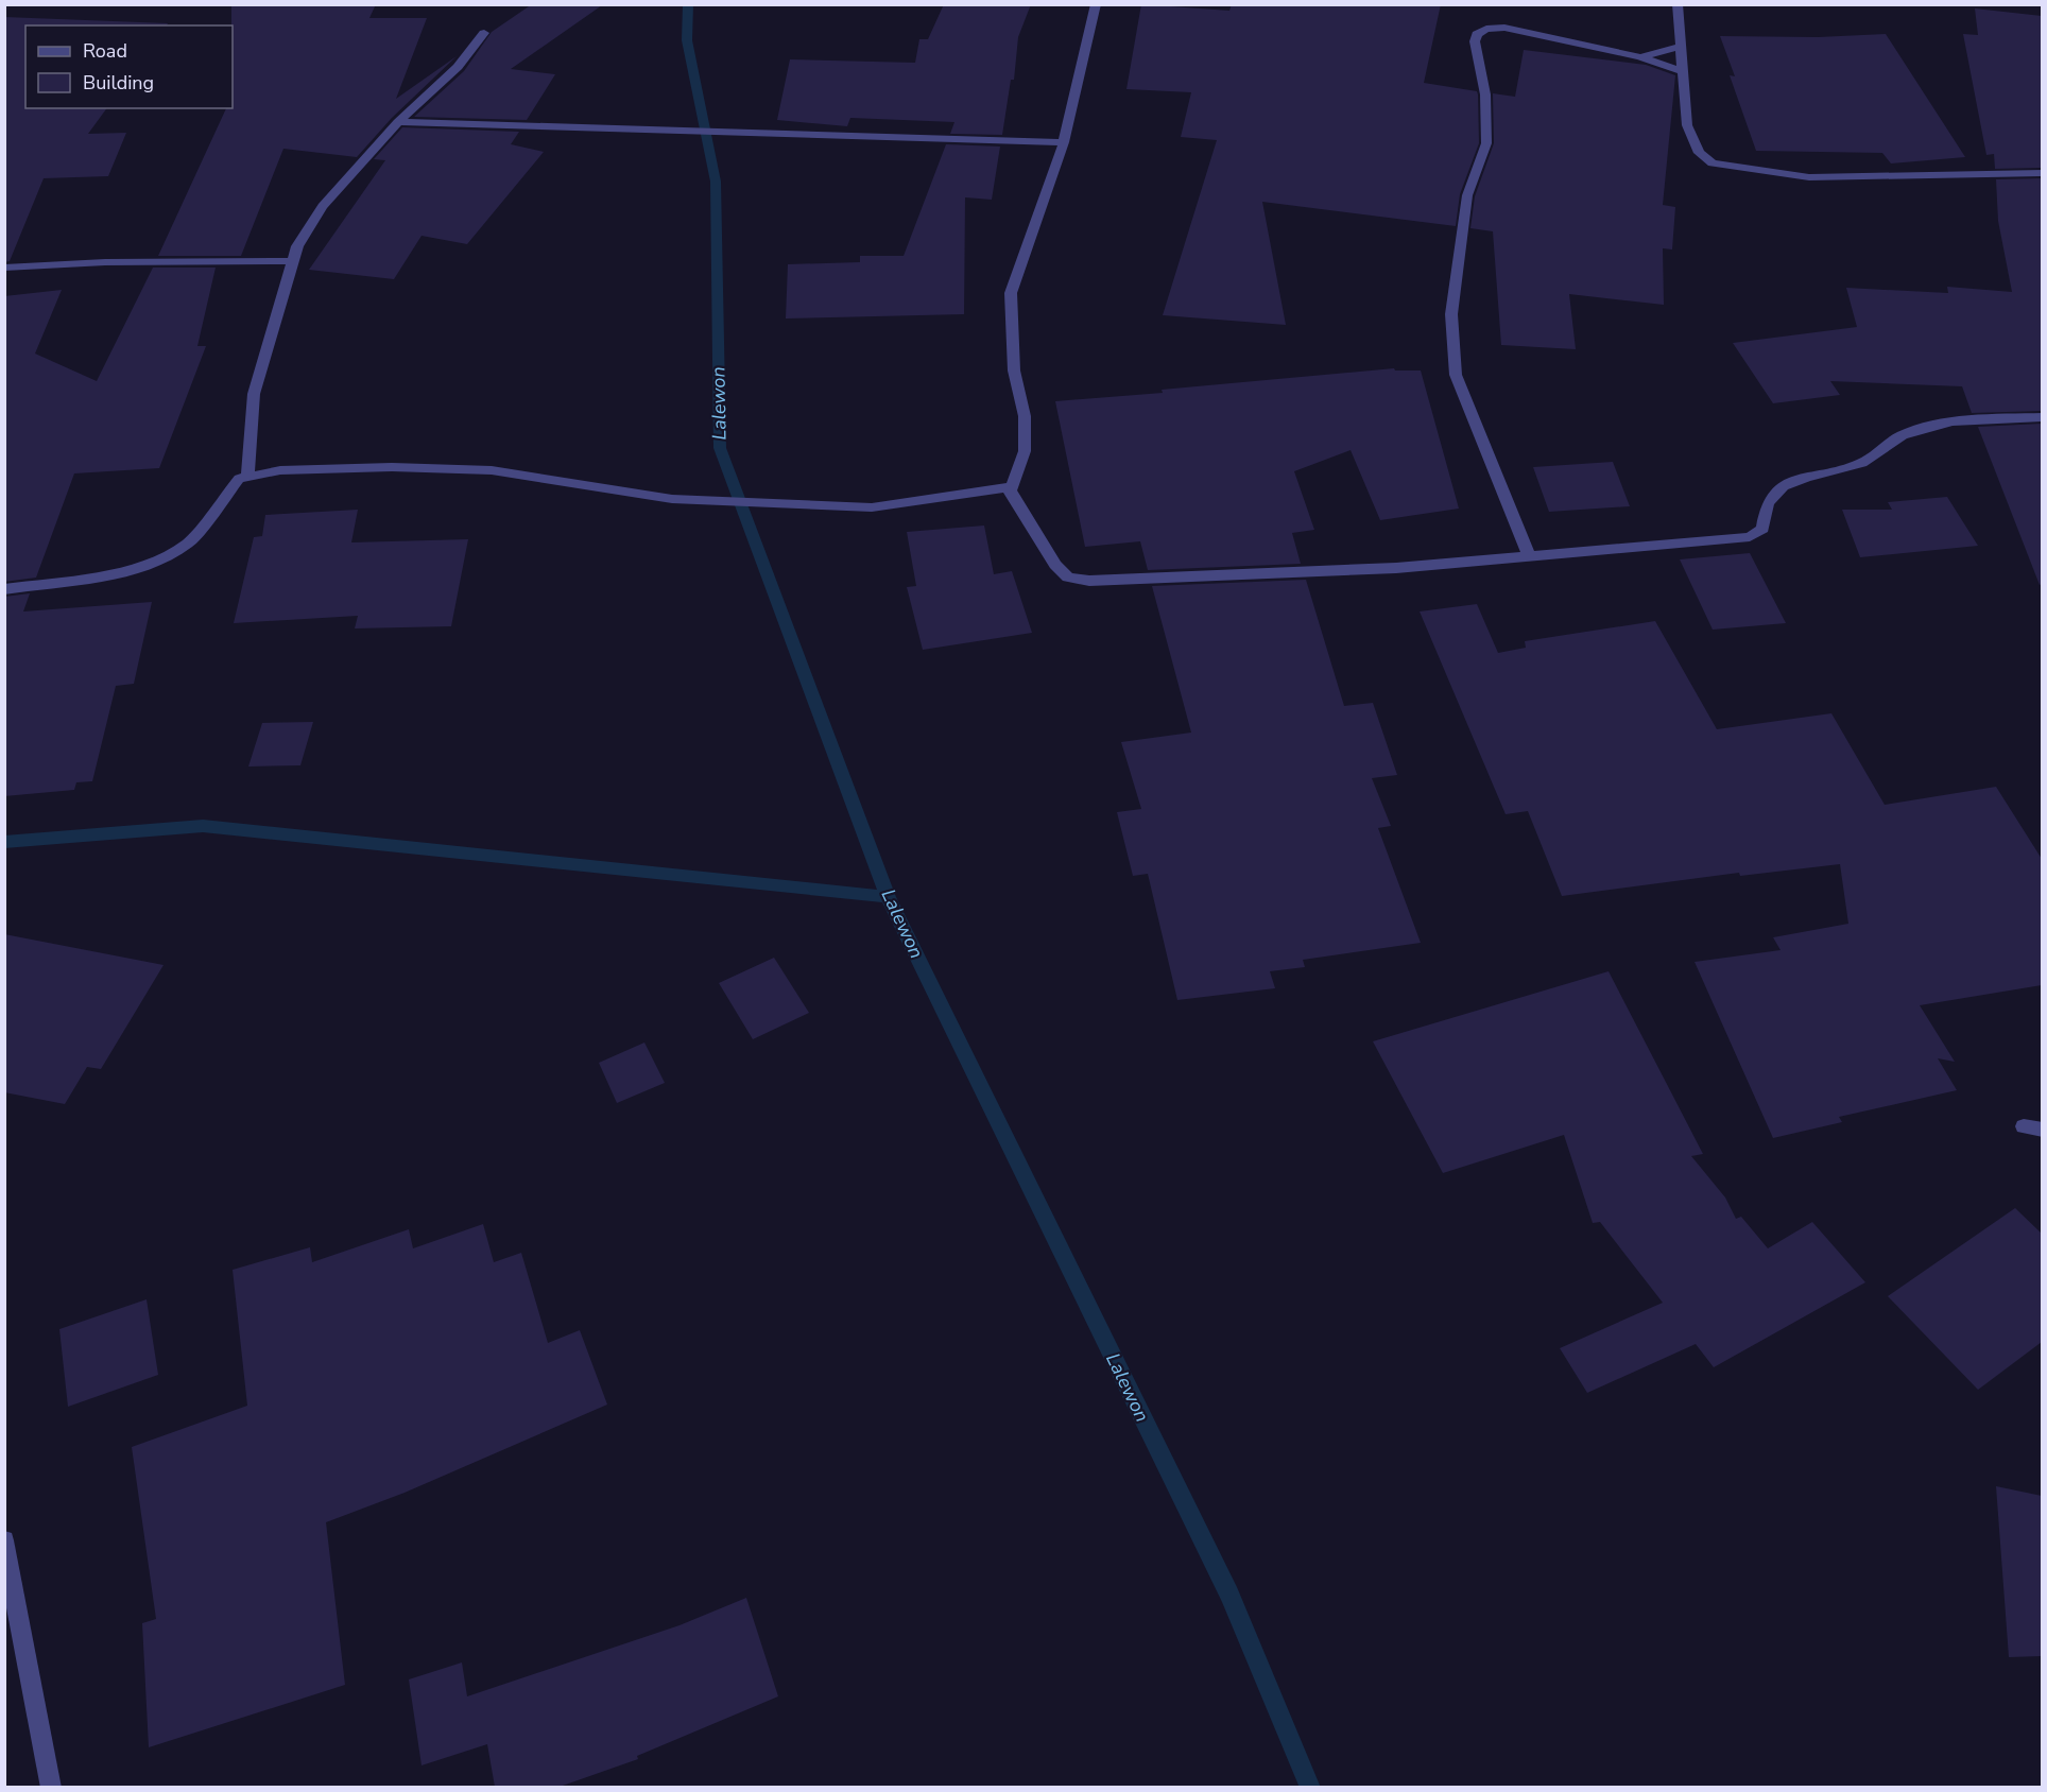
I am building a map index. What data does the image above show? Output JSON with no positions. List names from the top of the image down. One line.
{"water":["Lalewon"],"legend":["Road","Building"]}
